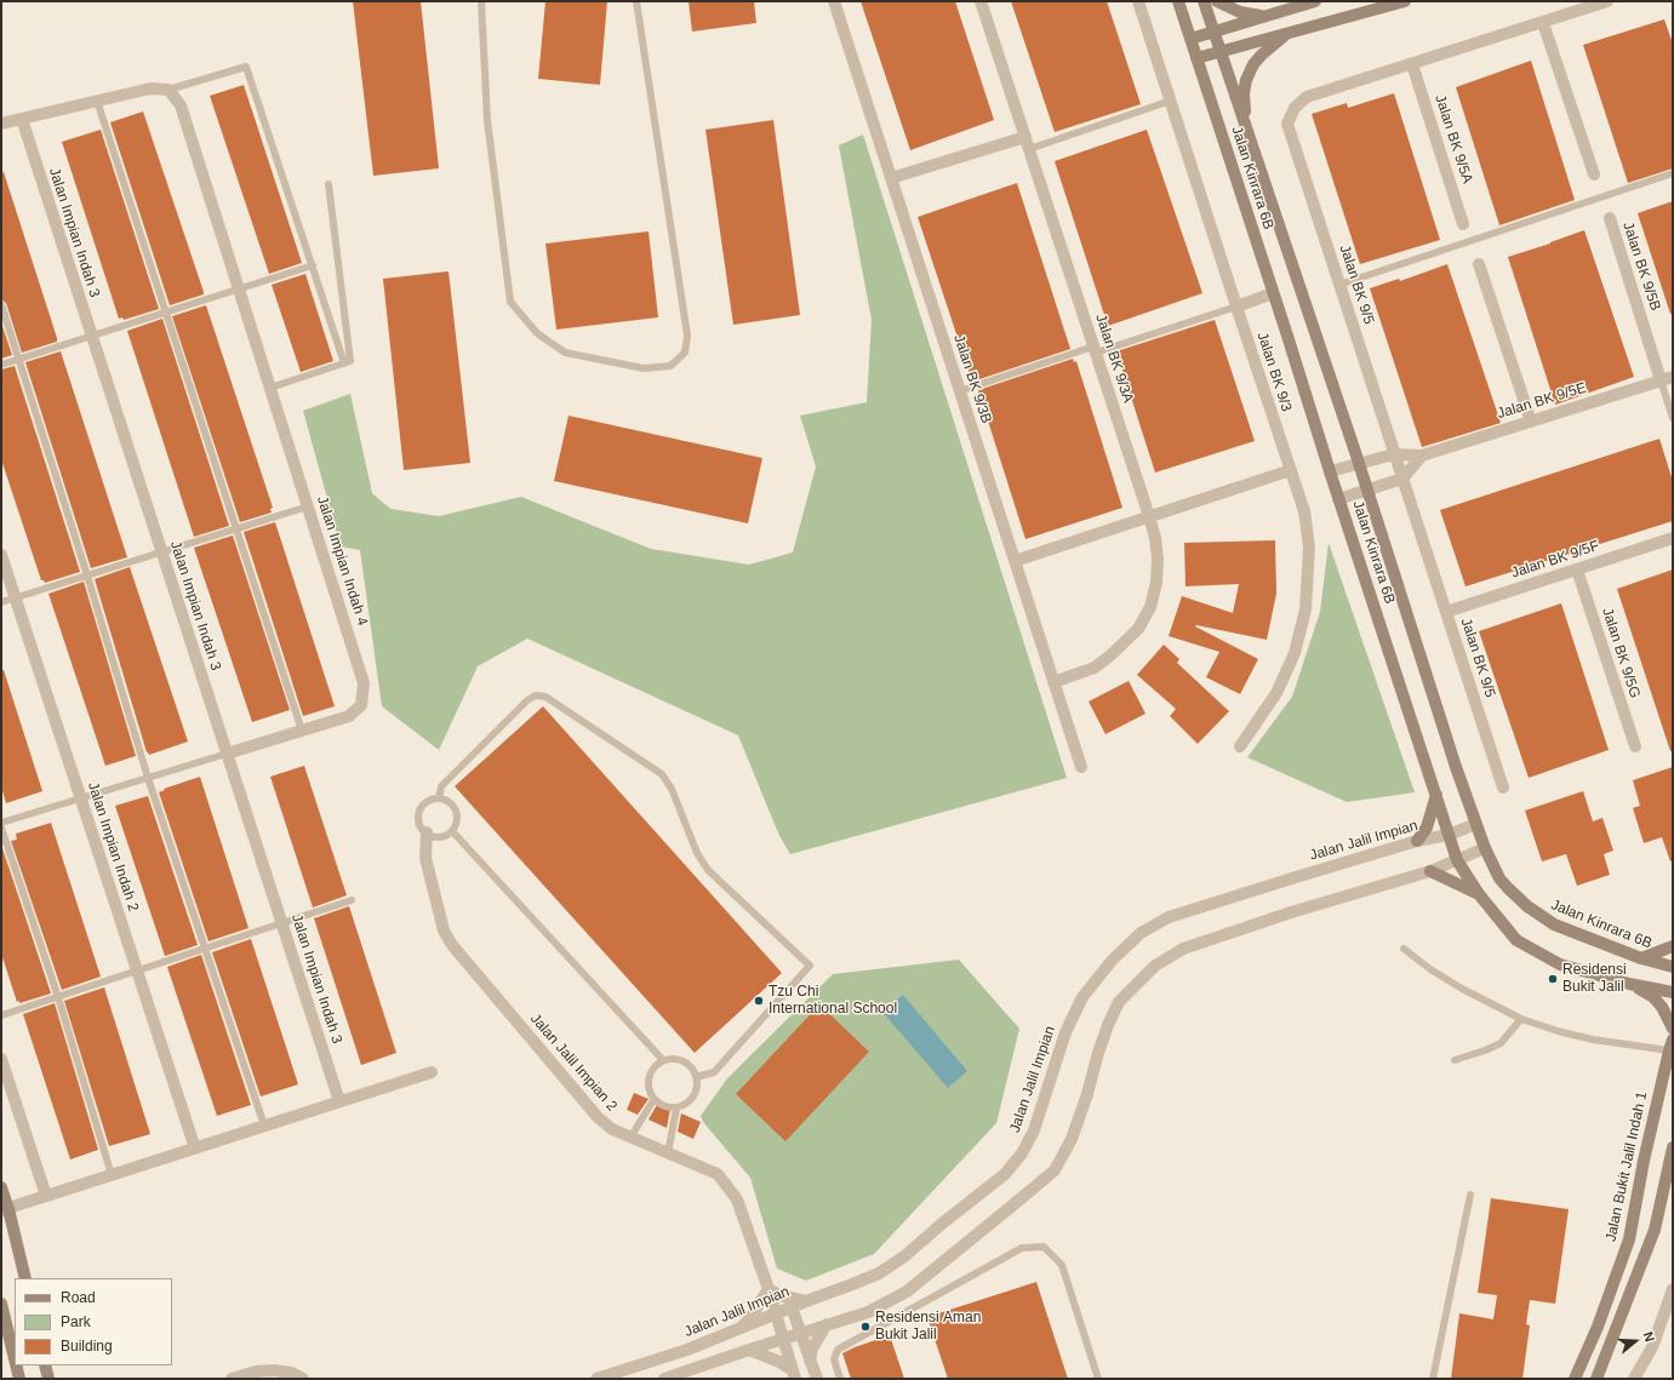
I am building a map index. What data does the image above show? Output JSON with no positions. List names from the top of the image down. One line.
{"streets":{"street":["Jalan BK 9/5A","Jalan Kinrara 6B","Jalan Impian Indah 3","Jalan BK 9/5B","Jalan BK 9/5","Jalan BK 9/3A","Jalan BK 9/3","Jalan BK 9/3B","Jalan BK 9/5E","Jalan BK 9/5F","Jalan Impian Indah 4","Jalan BK 9/5G","Jalan Jalil Impian","Jalan Impian Indah 2","Jalan Jalil Impian 2","Jalan Bukit Jalil Indah 1"]},"crossings":[["Jalan BK 9/5A","Jalan BK 9/5"],["Jalan Kinrara 6B","Jalan BK 9/5E"],["Jalan Kinrara 6B","Jalan Jalil Impian"],["Jalan Impian Indah 3","Jalan Impian Indah 4"],["Jalan BK 9/5B","Jalan BK 9/5E"],["Jalan BK 9/5","Jalan BK 9/5E"],["Jalan BK 9/5","Jalan BK 9/5F"],["Jalan BK 9/3A","Jalan BK 9/3B"],["Jalan BK 9/5F","Jalan BK 9/5G"],["Jalan Jalil Impian","Jalan Jalil Impian 2"]],"places":["Residensi Bukit Jalil","Tzu Chi International School","Residensi Aman Bukit Jalil"],"legend":["Road","Park","Building"],"north":"right"}
